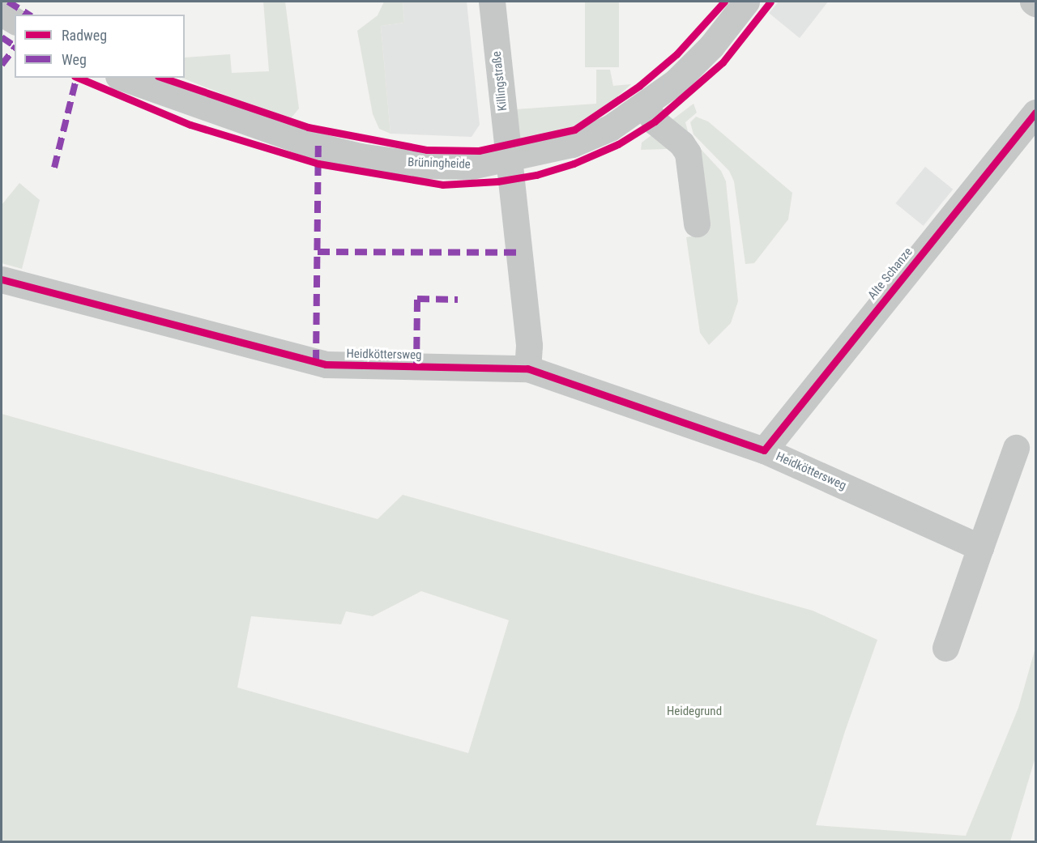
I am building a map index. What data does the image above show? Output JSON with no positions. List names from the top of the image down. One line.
{"streets":{"street":["Killingstraße","Brüningheide","Alte Schanze","Heidköttersweg"]},"crossings":[["Killingstraße","Brüningheide"],["Alte Schanze","Heidköttersweg"]],"parks":["Heidegrund"],"legend":["Radweg","Weg"]}
